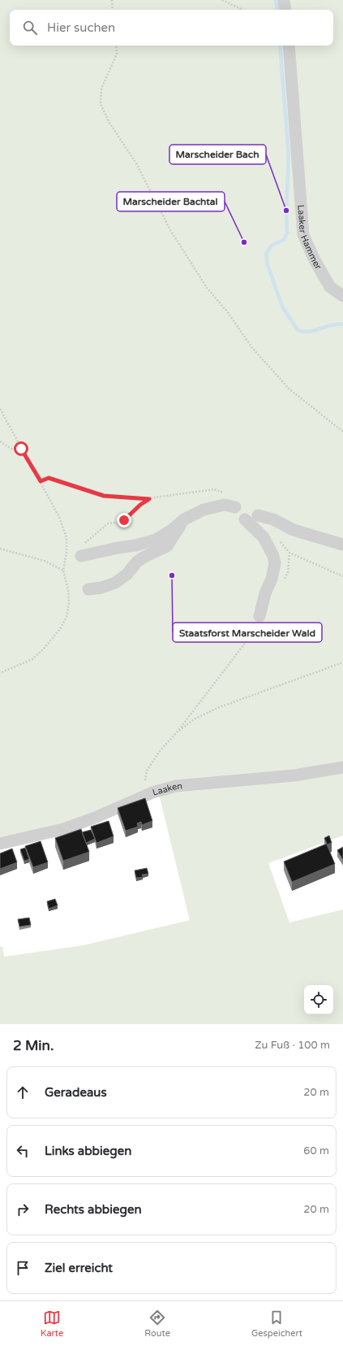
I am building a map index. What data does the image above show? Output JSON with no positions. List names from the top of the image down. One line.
{"streets":{"street":["Laaker Hammer","Laaken"]},"places":["Marscheider Bach","Marscheider Bachtal","Staatsforst Marscheider Wald"],"page":{"search":"Hier suchen","heading":["2 Min.","Zu Fuß · 100 m"],"list":[["Geradeaus","20 m"],["Links abbiegen","60 m"],["Rechts abbiegen","20 m"],"Ziel erreicht"],"nav":["Karte","Route","Gespeichert"]}}
